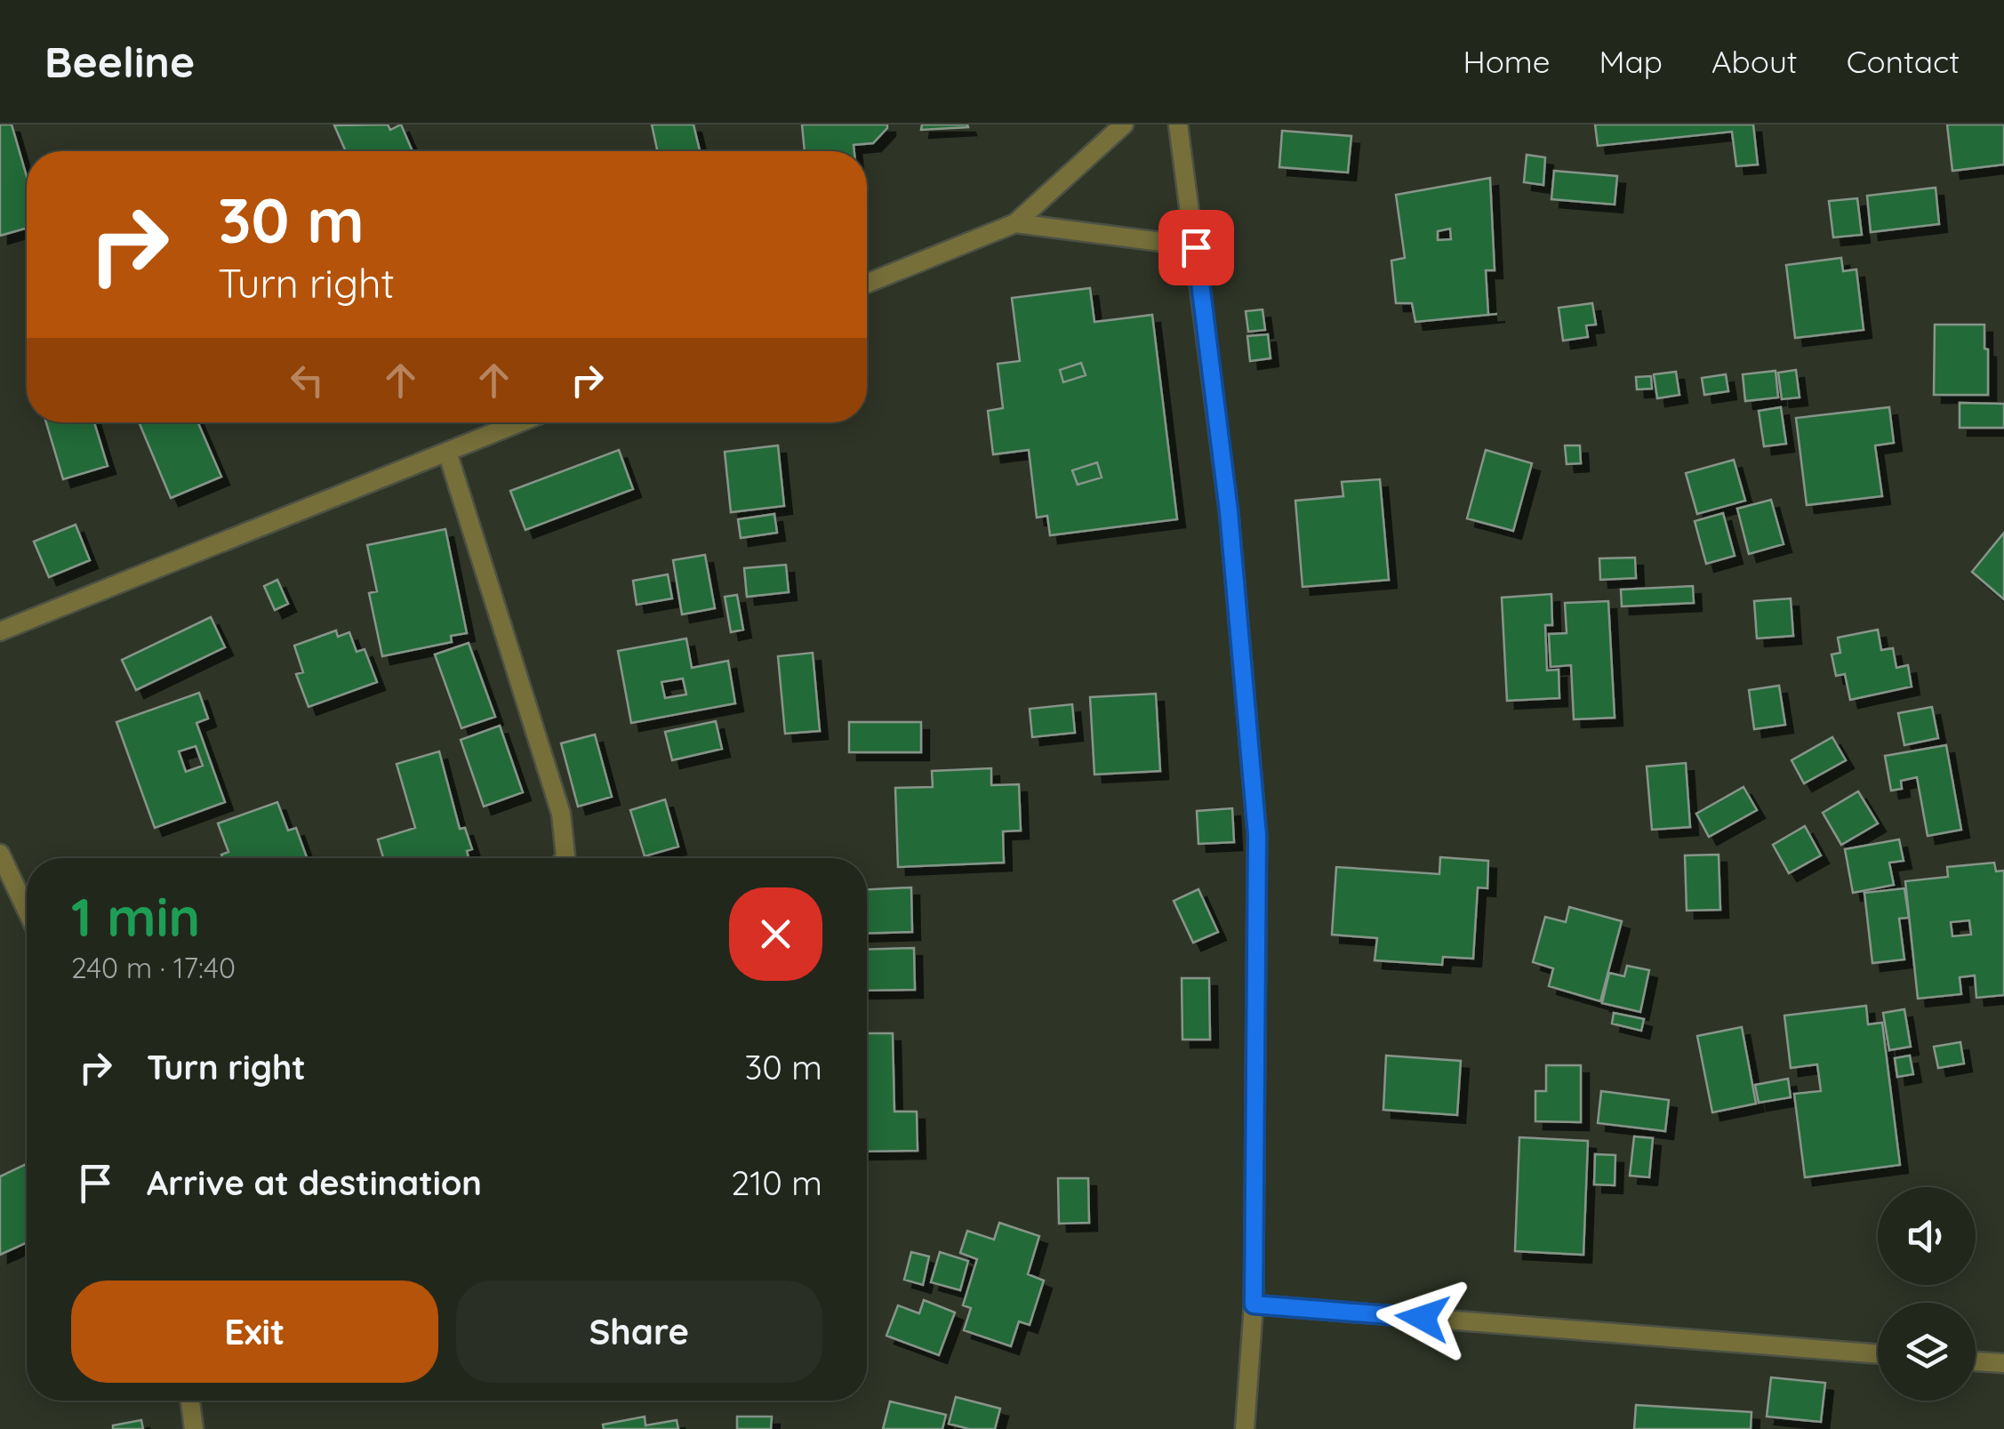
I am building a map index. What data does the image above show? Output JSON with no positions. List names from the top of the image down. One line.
{"page":{"header":"Beeline","nav":["Home","Map","About","Contact"],"turn":["30 m","Turn right"],"heading":["1 min","240 m · 17:40"],"list":[{"name":"Turn right","value":"30 m"},{"name":"Arrive at destination","value":"210 m"}],"buttons":["Exit","Share"]}}
